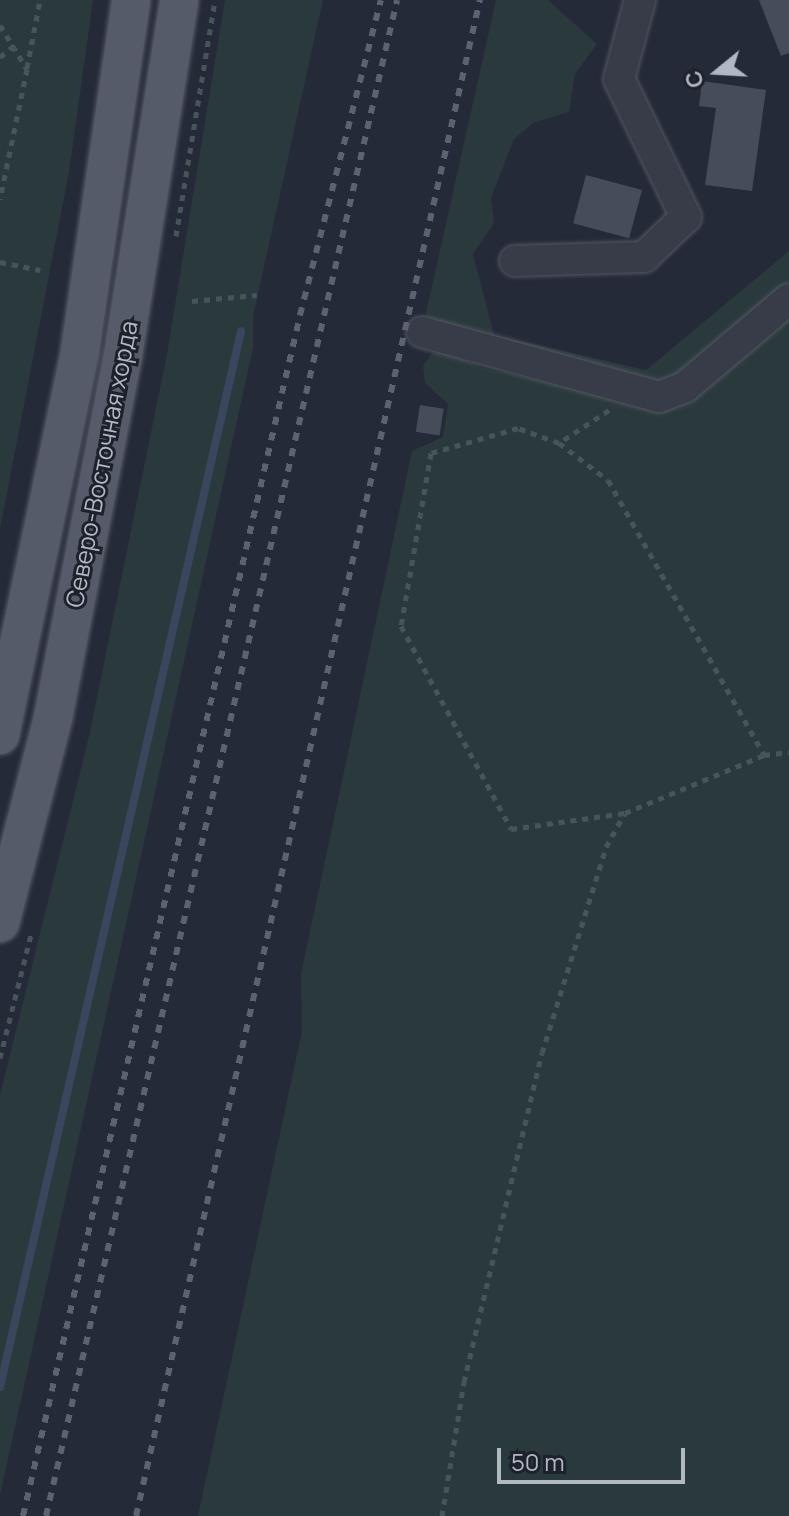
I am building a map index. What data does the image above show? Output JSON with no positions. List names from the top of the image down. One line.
{"streets":{"main road":["Северо-Восточная хорда"]},"scale_bar":"50 m","north":"left"}
